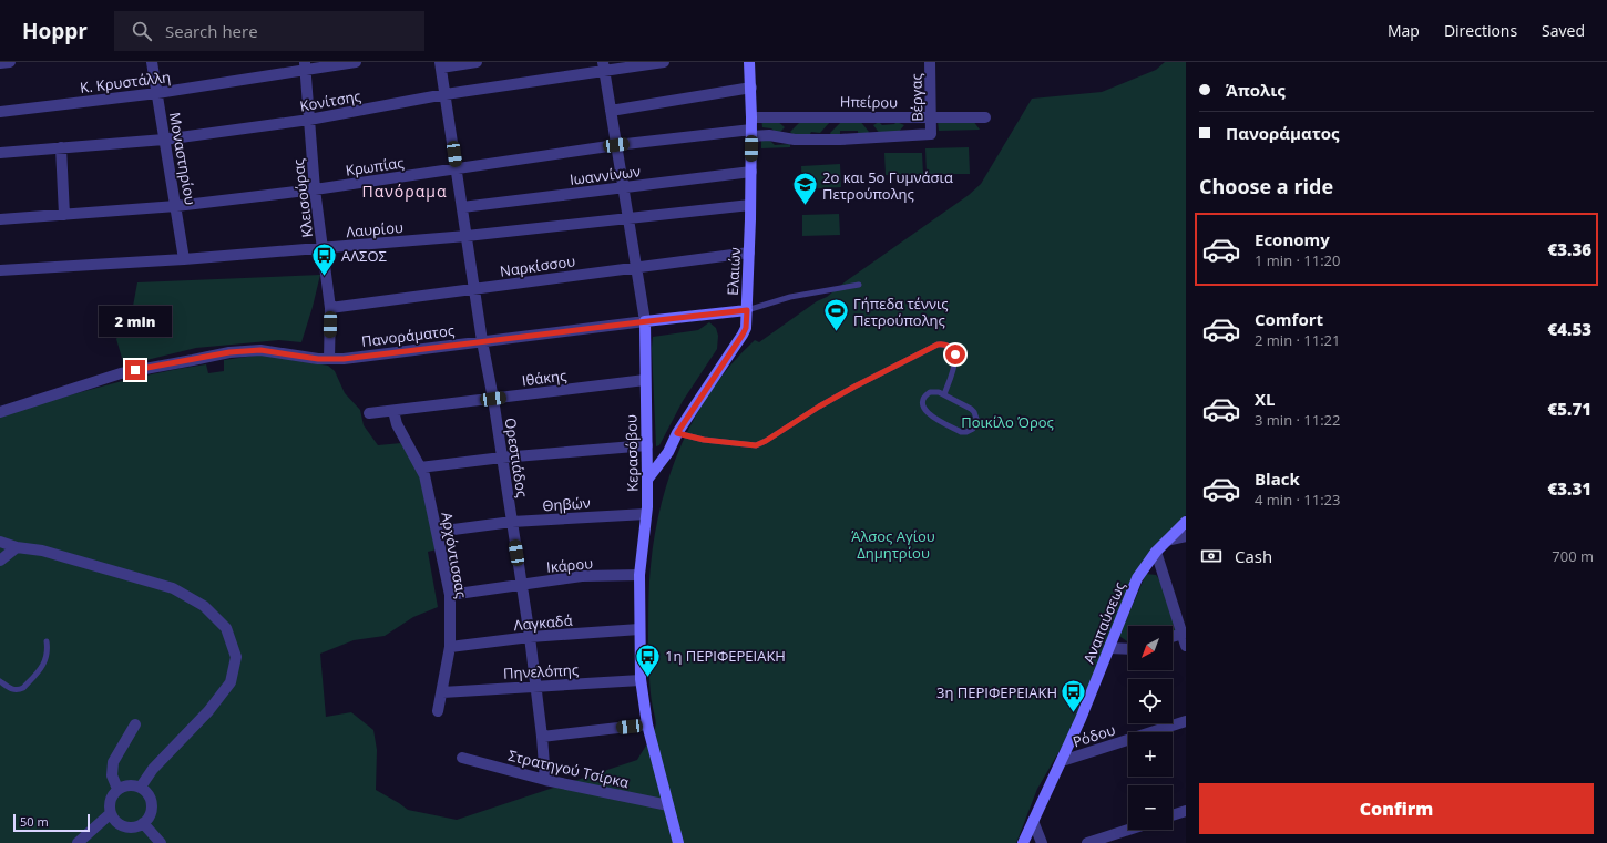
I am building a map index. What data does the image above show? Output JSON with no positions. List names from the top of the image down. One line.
{"streets":{"street":["Κ. Κρυστάλλη","Βέργας","Κονίτσης","Ηπείρου","Μοναστηρίου","Κρωπίας","Ιωαννίνων","Κλεισούρας","Λαυρίου","Ναρκίσσου","Ελαιών","Πανοράματος","Ιθάκης","Κερασόβου","Ορεστιάδος","Θηβών","Αρχόντισσας","Ικάρου","Λαγκαδά","Αναπαύσεως","Πηνελόπης","Ρόδου","Στρατηγού Τσίρκα"]},"crossings":[["Κ. Κρυστάλλη","Μοναστηρίου"],["Κ. Κρυστάλλη","Κλεισούρας"],["Βέργας","Ηπείρου"],["Βέργας","Κρωπίας"],["Βέργας","Ελαιών"],["Κονίτσης","Μοναστηρίου"],["Κονίτσης","Κλεισούρας"],["Κονίτσης","Κερασόβου"],["Κονίτσης","Ορεστιάδος"],["Ηπείρου","Ελαιών"],["Μοναστηρίου","Κρωπίας"],["Μοναστηρίου","Λαυρίου"],["Κρωπίας","Κλεισούρας"],["Κρωπίας","Ελαιών"],["Κρωπίας","Κερασόβου"],["Κρωπίας","Ορεστιάδος"],["Ιωαννίνων","Ελαιών"],["Ιωαννίνων","Κερασόβου"],["Ιωαννίνων","Ορεστιάδος"],["Κλεισούρας","Λαυρίου"],["Κλεισούρας","Ναρκίσσου"],["Κλεισούρας","Πανοράματος"],["Λαυρίου","Ελαιών"],["Λαυρίου","Κερασόβου"],["Λαυρίου","Ορεστιάδος"],["Ναρκίσσου","Ελαιών"],["Ναρκίσσου","Κερασόβου"],["Ναρκίσσου","Ορεστιάδος"],["Ελαιών","Πανοράματος"],["Ελαιών","Κερασόβου"],["Πανοράματος","Κερασόβου"],["Πανοράματος","Ορεστιάδος"],["Ιθάκης","Κερασόβου"],["Ιθάκης","Ορεστιάδος"],["Ιθάκης","Αρχόντισσας"],["Κερασόβου","Θηβών"],["Κερασόβου","Ικάρου"],["Κερασόβου","Λαγκαδά"],["Κερασόβου","Πηνελόπης"],["Κερασόβου","Στρατηγού Τσίρκα"],["Ορεστιάδος","Θηβών"],["Ορεστιάδος","Ικάρου"],["Ορεστιάδος","Λαγκαδά"],["Ορεστιάδος","Πηνελόπης"],["Ορεστιάδος","Στρατηγού Τσίρκα"],["Θηβών","Αρχόντισσας"],["Αρχόντισσας","Ικάρου"],["Αρχόντισσας","Λαγκαδά"],["Αρχόντισσας","Πηνελόπης"],["Αναπαύσεως","Ρόδου"]],"districts":["Πανόραμα"],"parks":["Ποικίλο Όρος","Άλσος Αγίου Δημητρίου"],"places":{"school or university":["2ο και 5ο Γυμνάσια Πετρούπολης"],"bus stop":["ΑΛΣΟΣ","1η ΠΕΡΙΦΕΡΕΙΑΚΗ","3η ΠΕΡΙΦΕΡΕΙΑΚΗ"],"sports":["Γήπεδα τέννις Πετρούπολης"]},"scale_bar":"50 m","north":"bottom left","page":{"header":"Hoppr","search":"Search here","nav":["Map","Directions","Saved"],"banner":["Άπολις","Πανοράματος"],"heading":"Choose a ride","list":[{"name":"Economy","note":"1 min · 11:20","value":"€3.36"},{"name":"Comfort","note":"2 min · 11:21","value":"€4.53"},{"name":"XL","note":"3 min · 11:22","value":"€5.71"},{"name":"Black","note":"4 min · 11:23","value":"€3.31"}],"bubble":"2 min","pay":["Cash","700 m"],"map_buttons":["+","−"],"buttons":"Confirm","scale":"50 m"}}
